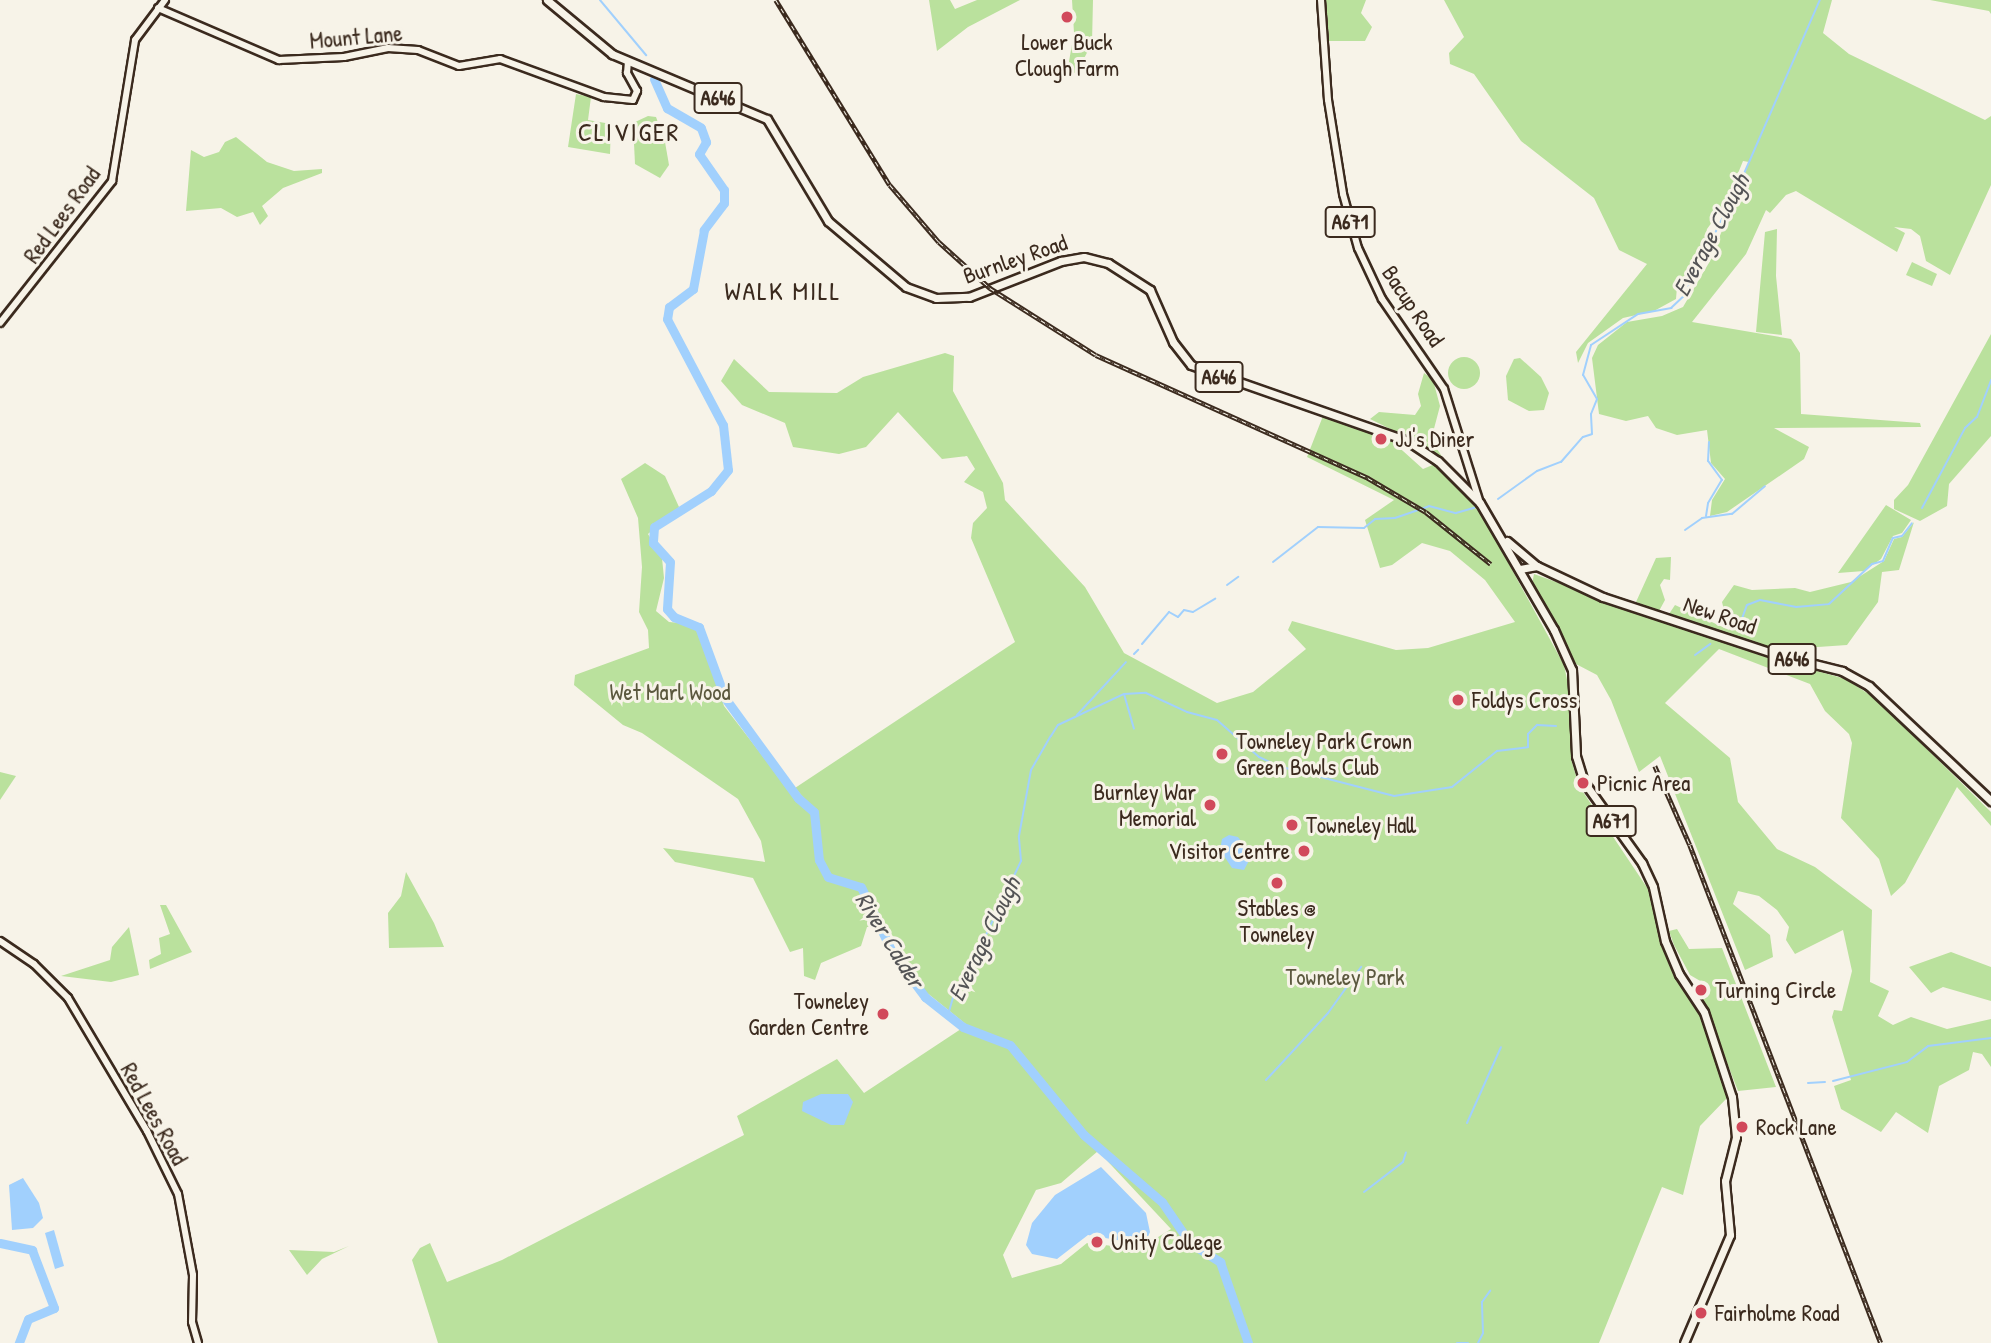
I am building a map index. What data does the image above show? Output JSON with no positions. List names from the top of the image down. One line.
{"streets":{"highway":["A646","A671","Burnley Road","New Road"],"street":["Mount Lane","Red Lees Road","Bacup Road"]},"crossings":[["Mount Lane","Red Lees Road"],["Mount Lane","Burnley Road"],["A671","Burnley Road"],["Burnley Road","Bacup Road"],["Burnley Road","New Road"]],"districts":["CLIVIGER","WALK MILL"],"water":["Everage Clough","River Calder"],"parks":["Wet Marl Wood","Towneley Park"],"places":["Lower Buck Clough Farm","JJ's Diner","Foldys Cross","Towneley Park Crown Green Bowls Club","Picnic Area","Burnley War Memorial","Towneley Hall","Visitor Centre","Stables @ Towneley","Turning Circle","Towneley Garden Centre","Rock Lane","Unity College","Fairholme Road"]}
